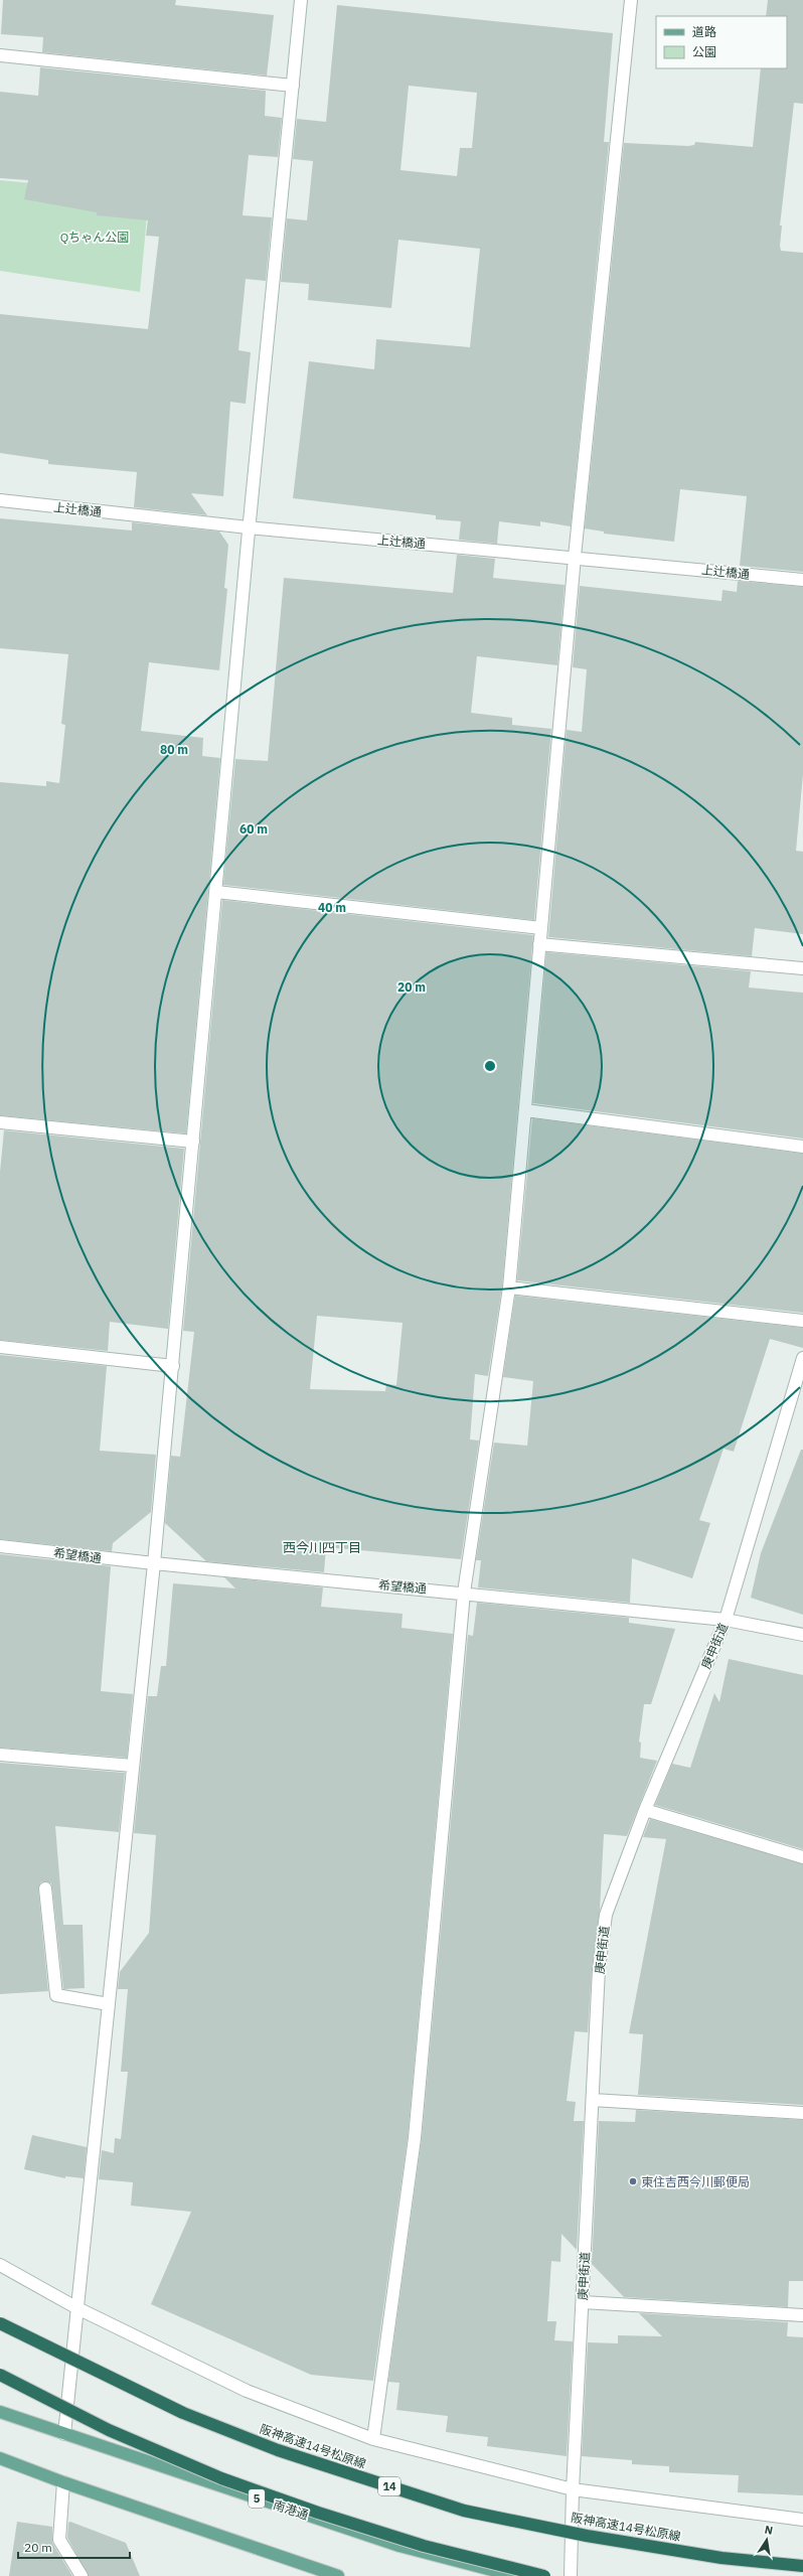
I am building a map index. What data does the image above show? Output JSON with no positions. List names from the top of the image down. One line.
{"streets":{"highway":["阪神高速14号松原線","14"],"main road":["5","南港通"],"street":["上辻橋通","希望橋通","庚申街道"]},"crossings":[["希望橋通","庚申街道"]],"districts":["西今川四丁目"],"parks":["Qちゃん公園"],"places":["東住吉西今川郵便局"],"legend":["道路","公園"],"scale_bar":"20 m","north":"top","rings":["80 m","60 m","40 m","20 m"]}
